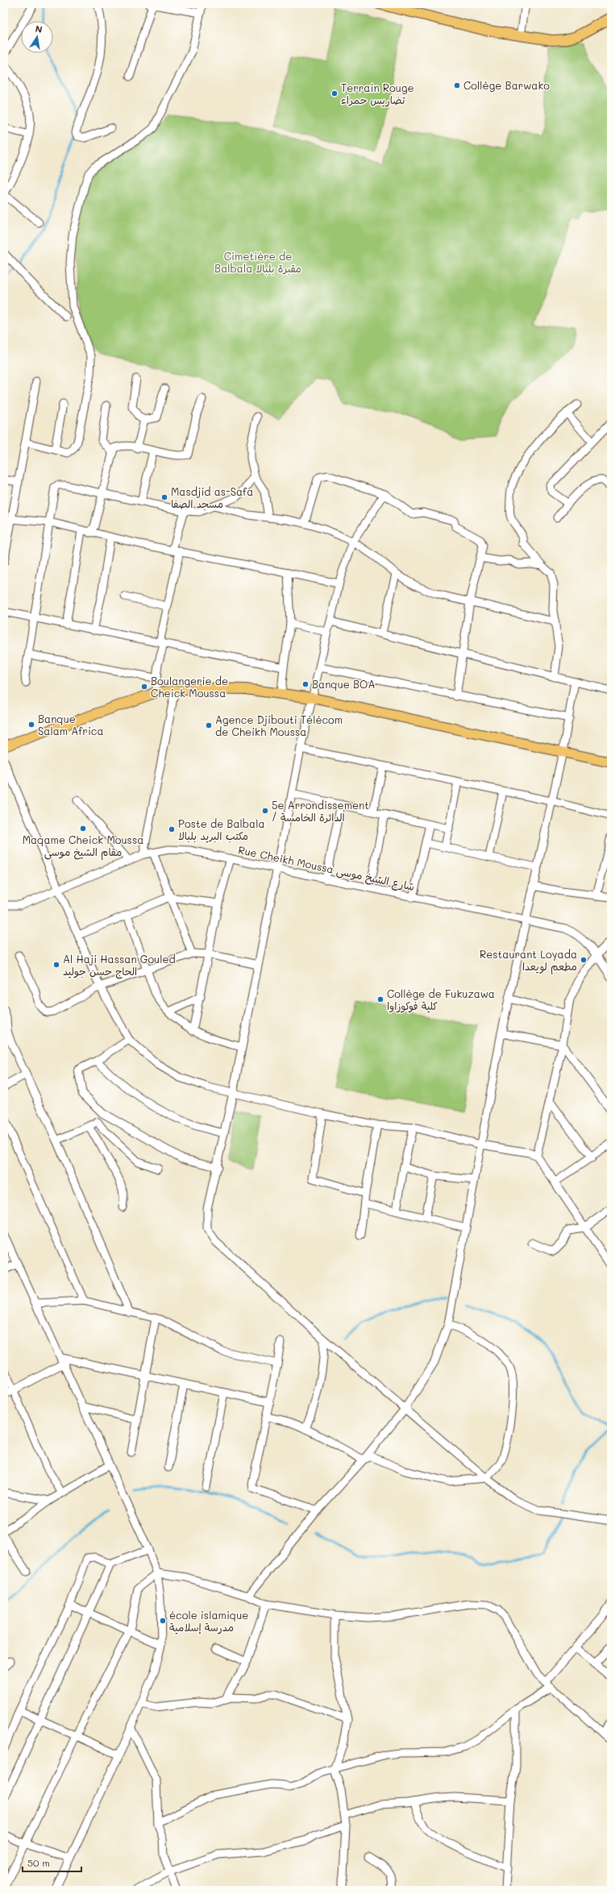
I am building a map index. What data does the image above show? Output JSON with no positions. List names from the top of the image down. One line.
{"streets":{"street":["Rue Cheikh Moussa شارع الشيخ موسى"]},"parks":["Cimetière de Balbala مقبرة بلبالا"],"places":["Collège Barwako","Terrain Rouge تضاريس حمراء","Masdjid as-Safa مسجد الصفا","Banque BOA","Boulangerie de Cheick Moussa","Banque Salam Africa","Agence Djibouti Télécom de Cheikh Moussa","5e Arrondissement / الدائرة الخامسة","Maqame Cheick Moussa مقام الشيخ موسى","Poste de Balbala مكتب البريد بلبالا","Restaurant Loyada مطعم لويعدا","Al Haji Hassan Gouled الحاج حسن جوليد","Collège de Fukuzawa كلية فوكوزاوا","école islamique مدرسة إسلامية"],"scale_bar":"50 m","north":"top"}
